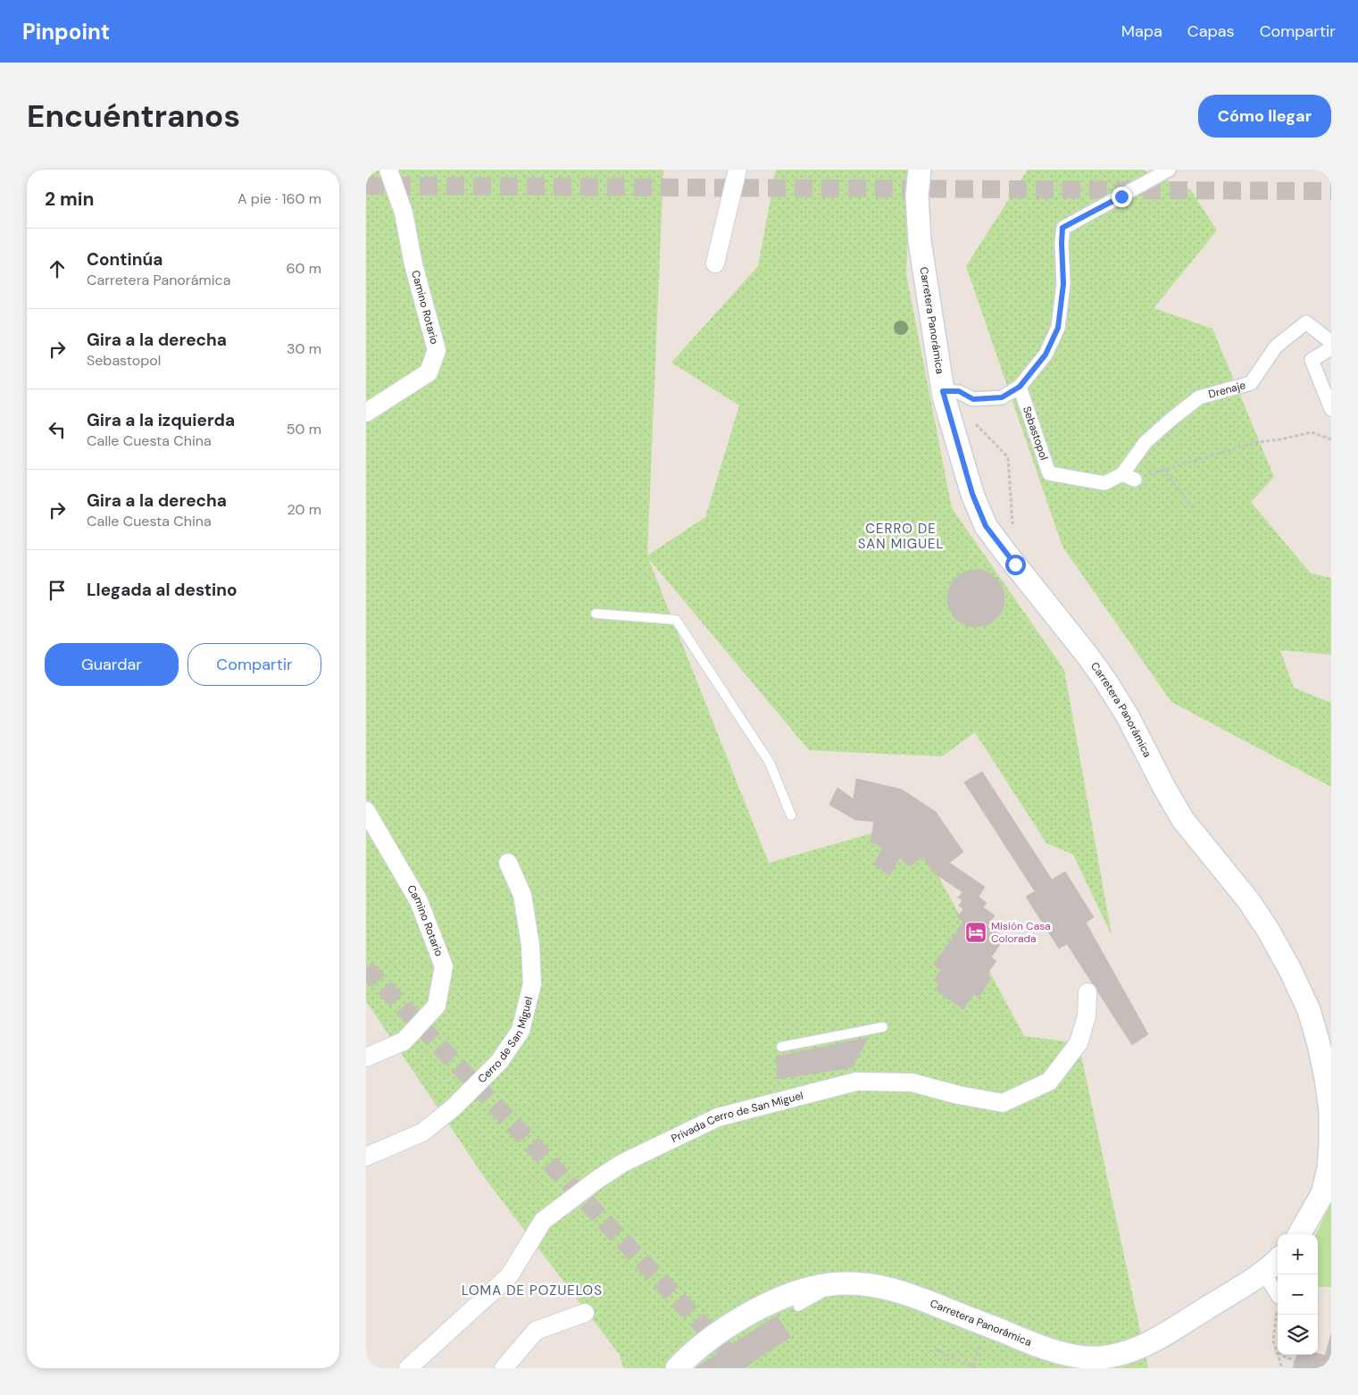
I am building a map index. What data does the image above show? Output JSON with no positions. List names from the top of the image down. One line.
{"streets":{"street":["Camino Rotario","Carretera Panorámica","Drenaje","Sebastopol","Cerro de San Miguel","Privada Cerro de San Miguel"]},"crossings":[["Drenaje","Sebastopol"]],"districts":["CERRO DE SAN MIGUEL","LOMA DE POZUELOS"],"places":{"hotel":["Misión Casa Colorada"]},"page":{"header":"Pinpoint","nav":["Mapa","Capas","Compartir"],"buttons":["Cómo llegar",["Guardar","Compartir"]],"title":"Encuéntranos","heading":["2 min","A pie · 160 m"],"list":[["Continúa","Carretera Panorámica","60 m"],["Gira a la derecha","Sebastopol","30 m"],["Gira a la izquierda","Calle Cuesta China","50 m"],["Gira a la derecha","Calle Cuesta China","20 m"],"Llegada al destino"],"map_buttons":["+","−"]}}
